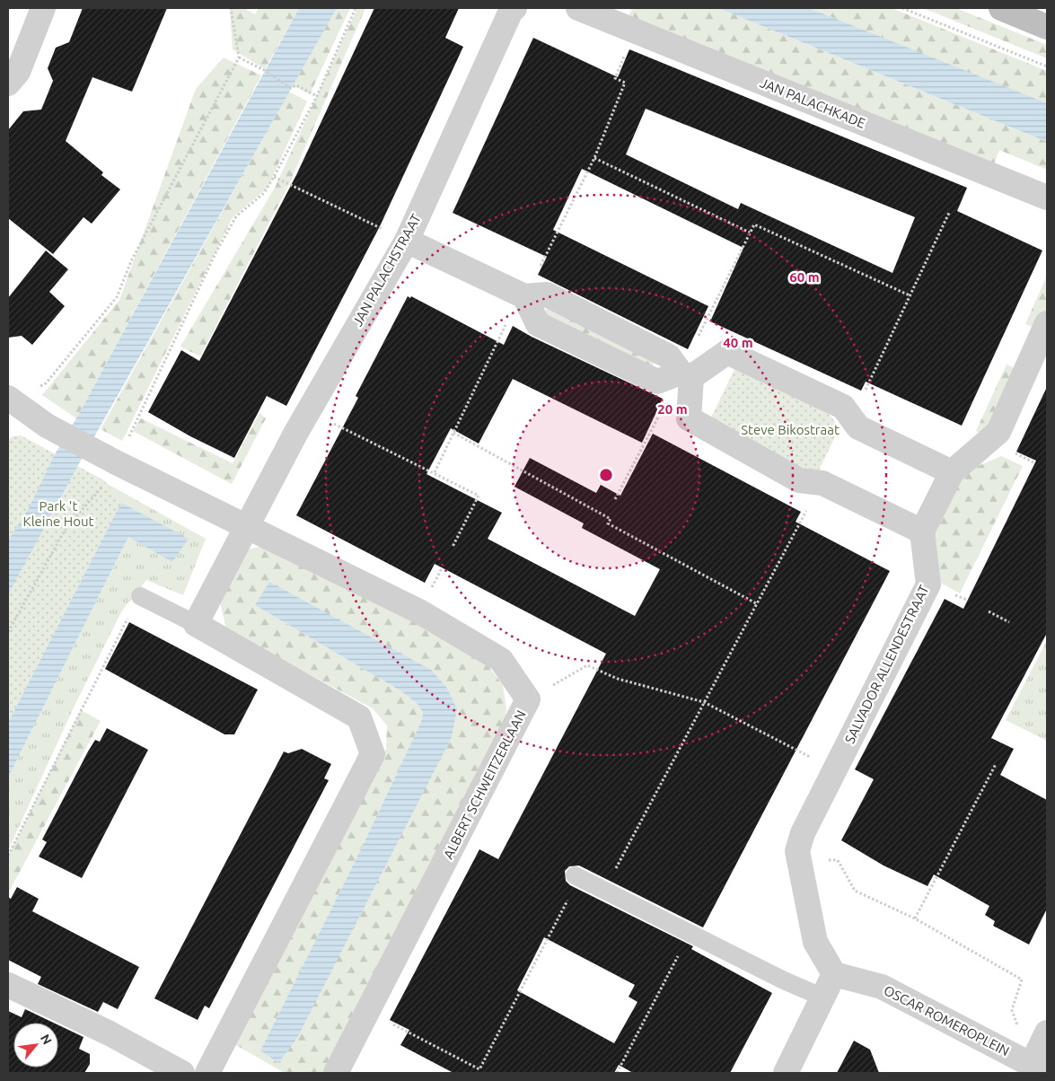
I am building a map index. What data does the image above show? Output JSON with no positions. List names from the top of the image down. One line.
{"streets":{"street":["JAN PALACHKADE","JAN PALACHSTRAAT","SALVADOR ALLENDESTRAAT","ALBERT SCHWEITZERLAAN","OSCAR ROMEROPLEIN"]},"crossings":[["JAN PALACHSTRAAT","ALBERT SCHWEITZERLAAN"],["SALVADOR ALLENDESTRAAT","OSCAR ROMEROPLEIN"]],"parks":["Steve Bikostraat","Park 't Kleine Hout"],"north":"top right","rings":["60 m","40 m","20 m"]}
